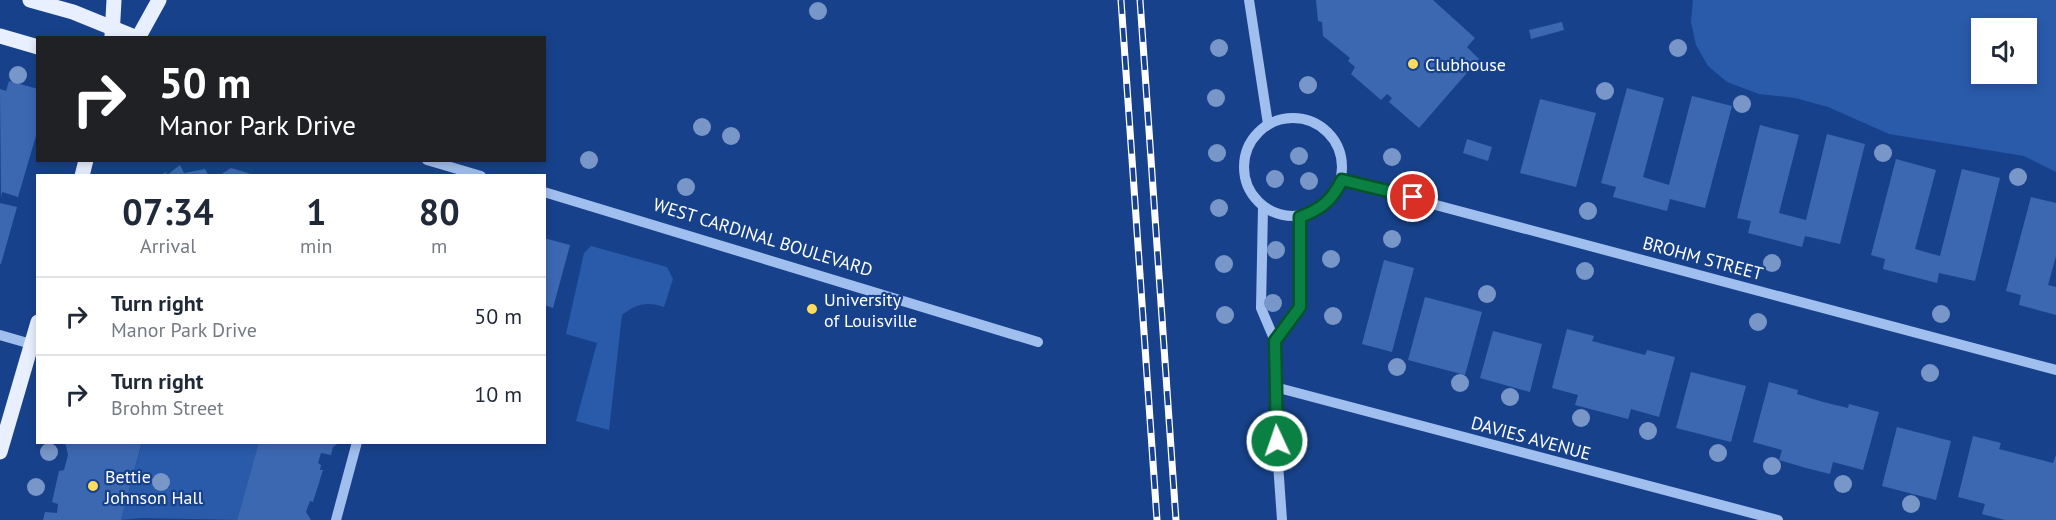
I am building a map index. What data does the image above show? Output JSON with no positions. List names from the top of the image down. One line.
{"streets":{"street":["WEST CARDINAL BOULEVARD","BROHM STREET","DAVIES AVENUE"]},"places":["Clubhouse","University of Louisville","Bettie Johnson Hall"],"page":{"turn":["50 m","Manor Park Drive"],"eta":["07:34","Arrival","1","min","80","m"],"list":[{"name":"Turn right","note":"Manor Park Drive","value":"50 m"},{"name":"Turn right","note":"Brohm Street","value":"10 m"}]}}
